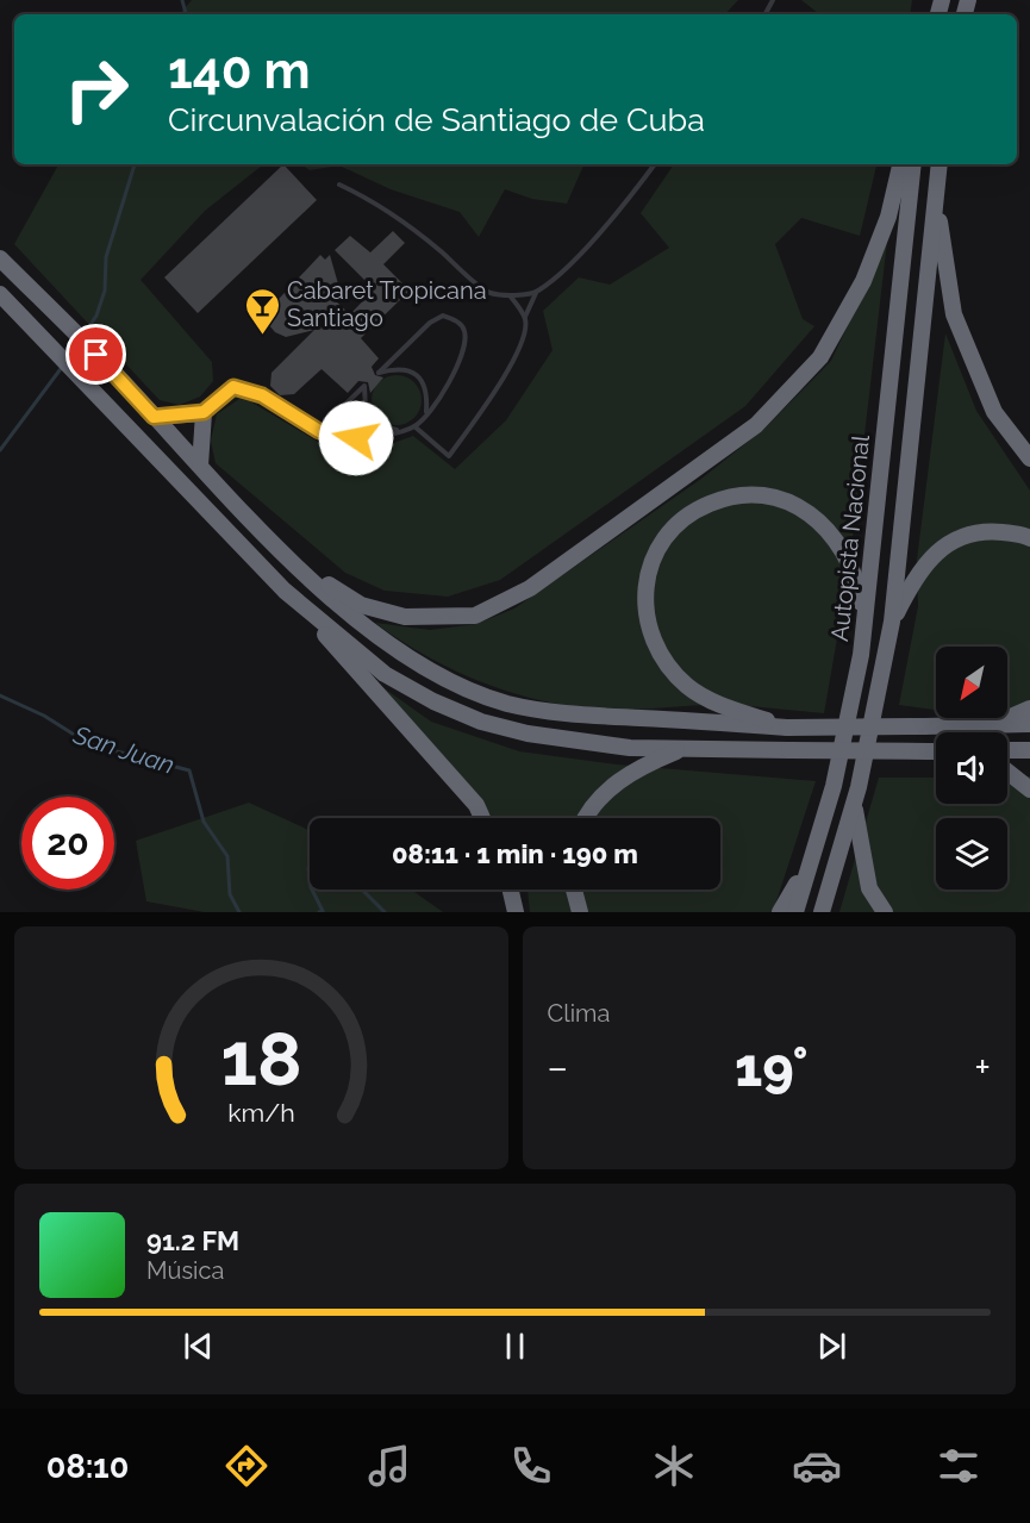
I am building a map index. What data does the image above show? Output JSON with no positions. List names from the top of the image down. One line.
{"streets":{"highway":["Autopista Nacional"]},"water":["San Juan"],"places":{"bar":["Cabaret Tropicana Santiago"]},"north":"bottom left","page":{"turn":["140 m","Circunvalación de Santiago de Cuba"],"limit":"20","trip":"08:11 · 1 min · 190 m","tile":"Clima","heat":["−","19°","+"],"song":["91.2 FM","Música"],"tabs":"08:10","gauge":["18","km/h"]}}
